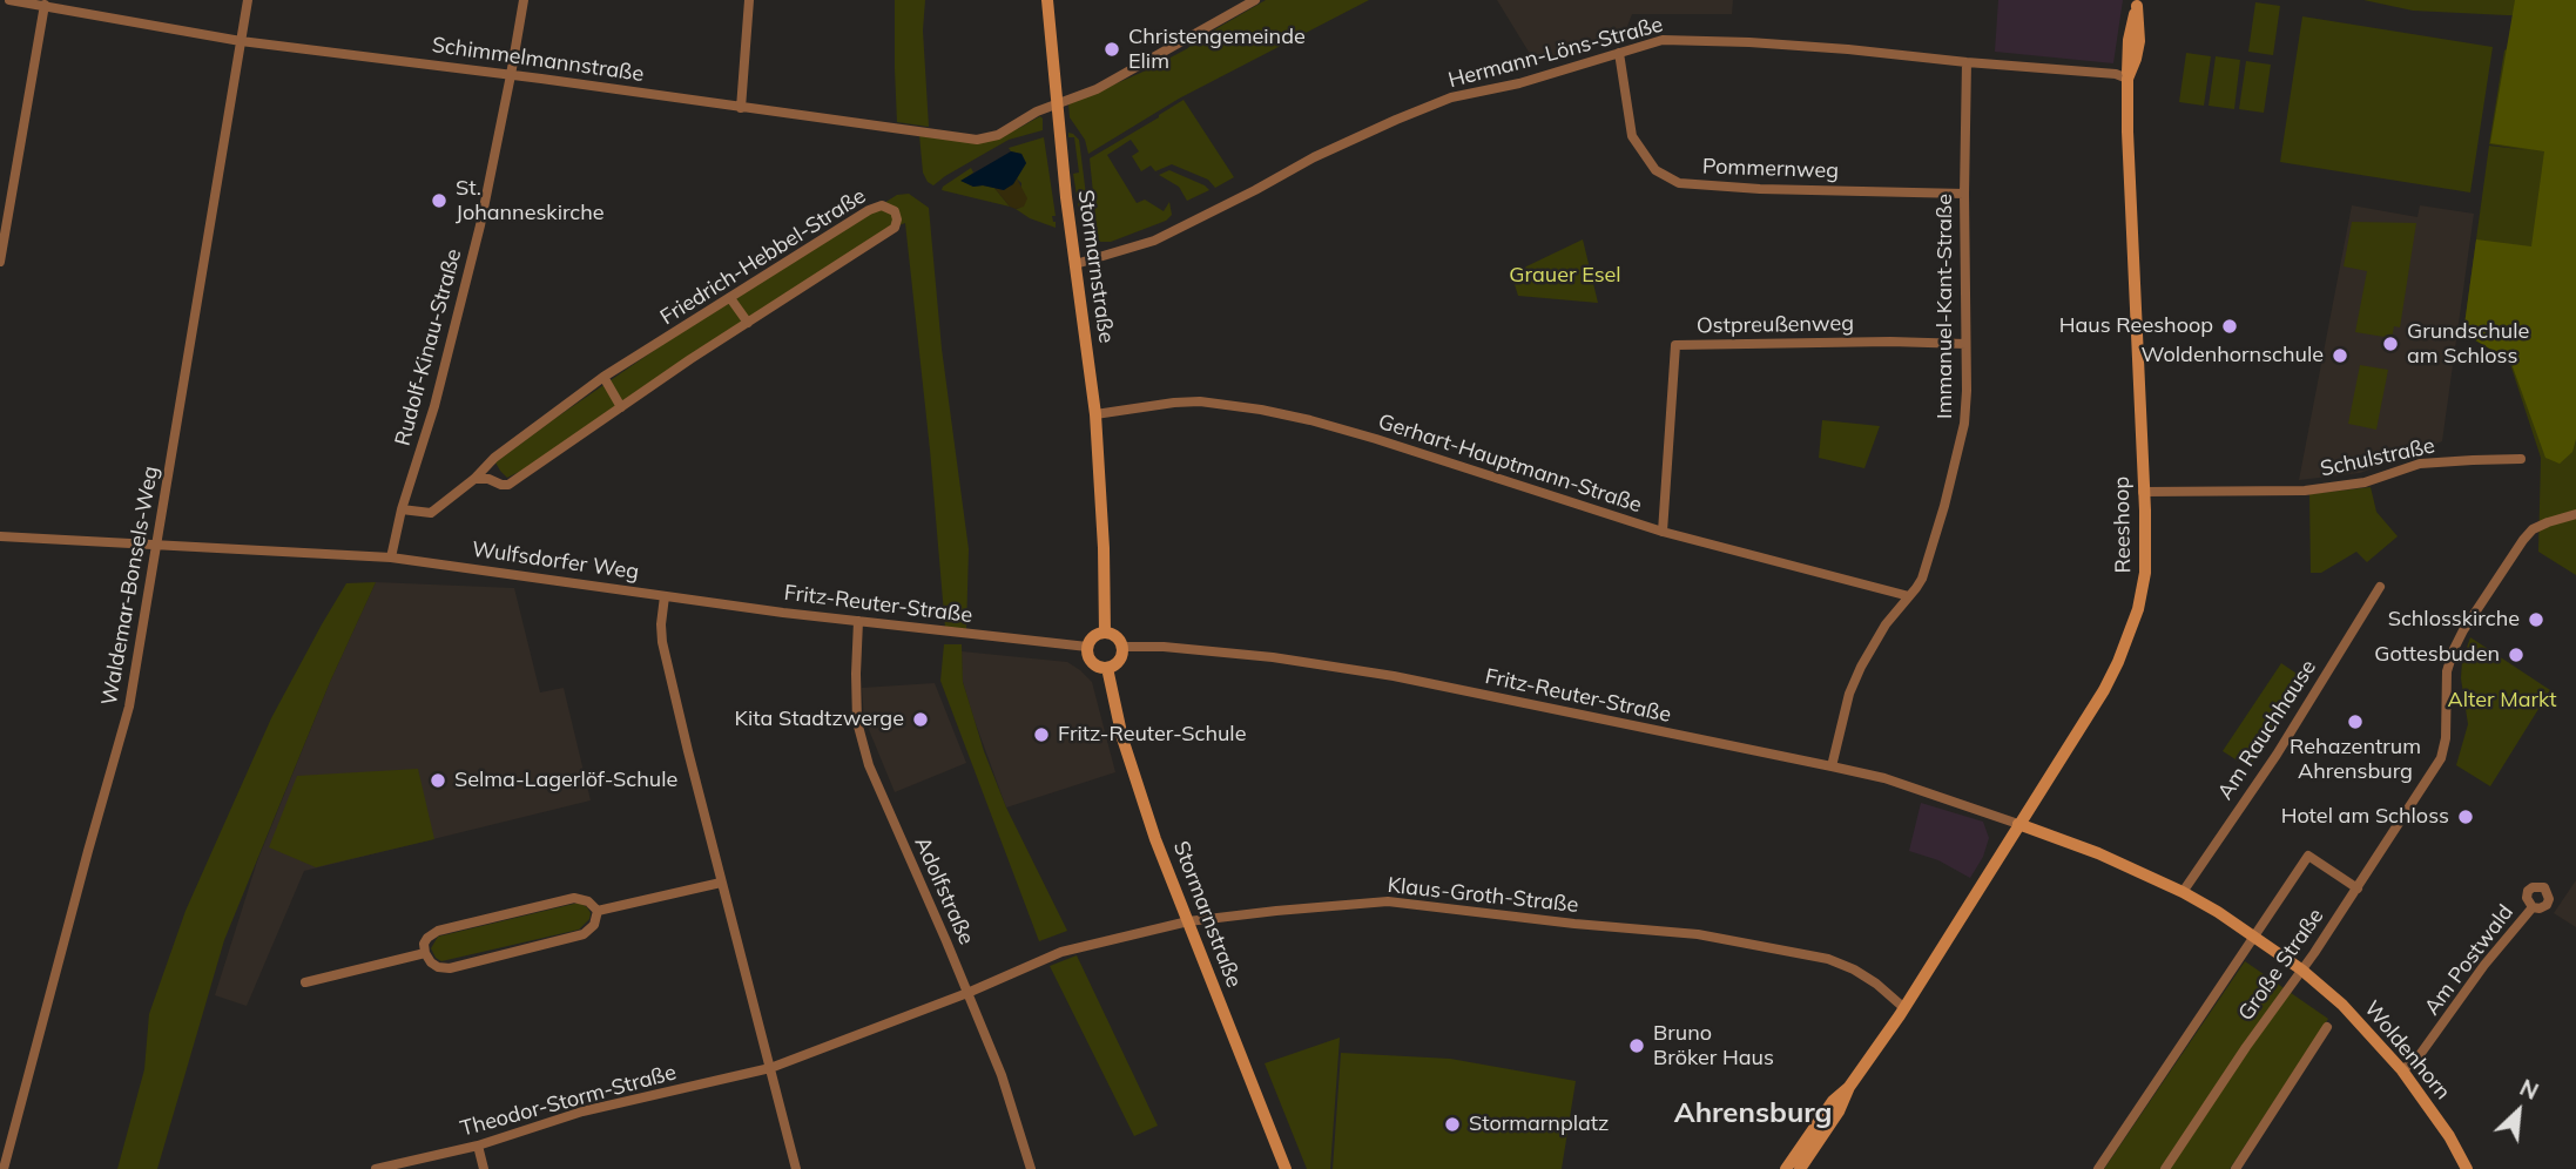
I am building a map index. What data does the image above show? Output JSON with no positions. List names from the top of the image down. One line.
{"streets":{"street":["Hermann-Löns-Straße","Schimmelmannstraße","Pommernweg","Friedrich-Hebbel-Straße","Stormarnstraße","Immanuel-Kant-Straße","Ostpreußenweg","Rudolf-Kinau-Straße","Schulstraße","Gerhart-Hauptmann-Straße","Reeshoop","Wulfsdorfer Weg","Waldemar-Bonsels-Weg","Fritz-Reuter-Straße","Am Rauchhause","Adolfstraße","Klaus-Groth-Straße","Am Postwald","Große Straße","Woldenhorn","Theodor-Storm-Straße"]},"crossings":[["Hermann-Löns-Straße","Pommernweg"],["Hermann-Löns-Straße","Stormarnstraße"],["Hermann-Löns-Straße","Immanuel-Kant-Straße"],["Hermann-Löns-Straße","Reeshoop"],["Schimmelmannstraße","Stormarnstraße"],["Schimmelmannstraße","Rudolf-Kinau-Straße"],["Schimmelmannstraße","Waldemar-Bonsels-Weg"],["Pommernweg","Immanuel-Kant-Straße"],["Friedrich-Hebbel-Straße","Rudolf-Kinau-Straße"],["Stormarnstraße","Gerhart-Hauptmann-Straße"],["Stormarnstraße","Fritz-Reuter-Straße"],["Stormarnstraße","Klaus-Groth-Straße"],["Immanuel-Kant-Straße","Ostpreußenweg"],["Immanuel-Kant-Straße","Gerhart-Hauptmann-Straße"],["Immanuel-Kant-Straße","Fritz-Reuter-Straße"],["Ostpreußenweg","Gerhart-Hauptmann-Straße"],["Rudolf-Kinau-Straße","Wulfsdorfer Weg"],["Schulstraße","Reeshoop"],["Reeshoop","Fritz-Reuter-Straße"],["Reeshoop","Klaus-Groth-Straße"],["Reeshoop","Woldenhorn"],["Wulfsdorfer Weg","Waldemar-Bonsels-Weg"],["Wulfsdorfer Weg","Fritz-Reuter-Straße"],["Wulfsdorfer Weg","Klaus-Groth-Straße"],["Wulfsdorfer Weg","Theodor-Storm-Straße"],["Fritz-Reuter-Straße","Adolfstraße"],["Fritz-Reuter-Straße","Woldenhorn"],["Am Rauchhause","Woldenhorn"],["Adolfstraße","Klaus-Groth-Straße"],["Klaus-Groth-Straße","Theodor-Storm-Straße"],["Am Postwald","Woldenhorn"],["Große Straße","Woldenhorn"]],"districts":["Ahrensburg"],"parks":["Grauer Esel","Alter Markt"],"places":["Christengemeinde Elim","St. Johanneskirche","Haus Reeshoop","Grundschule am Schloss","Woldenhornschule","Schlosskirche","Gottesbuden","Kita Stadtzwerge","Rehazentrum Ahrensburg","Fritz-Reuter-Schule","Selma-Lagerlöf-Schule","Hotel am Schloss","Bruno Bröker Haus","Stormarnplatz"],"north":"top right"}
